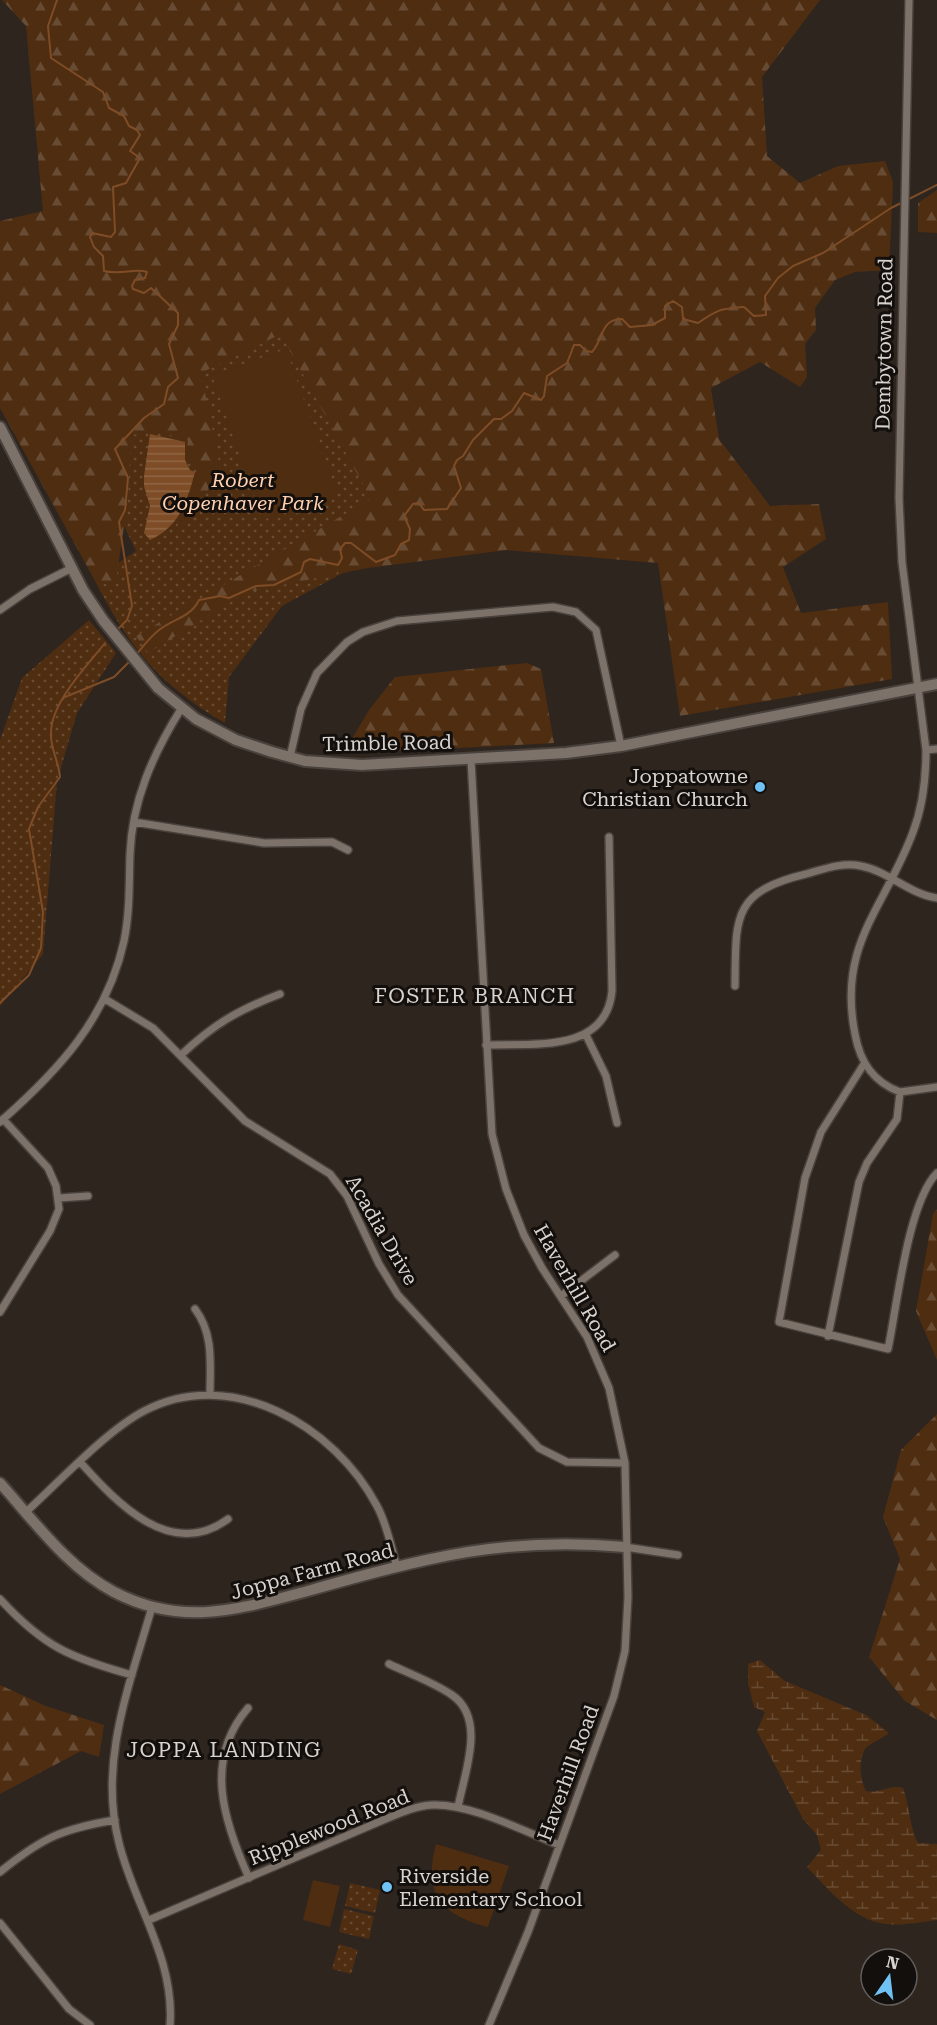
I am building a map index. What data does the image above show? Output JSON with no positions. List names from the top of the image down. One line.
{"streets":{"street":["Dembytown Road","Trimble Road","Acadia Drive","Haverhill Road","Joppa Farm Road","Ripplewood Road"]},"crossings":[["Dembytown Road","Trimble Road"],["Trimble Road","Haverhill Road"],["Acadia Drive","Haverhill Road"],["Haverhill Road","Joppa Farm Road"],["Haverhill Road","Ripplewood Road"]],"districts":["FOSTER BRANCH","JOPPA LANDING"],"parks":["Robert Copenhaver Park"],"places":["Joppatowne Christian Church","Riverside Elementary School"],"north":"top"}
